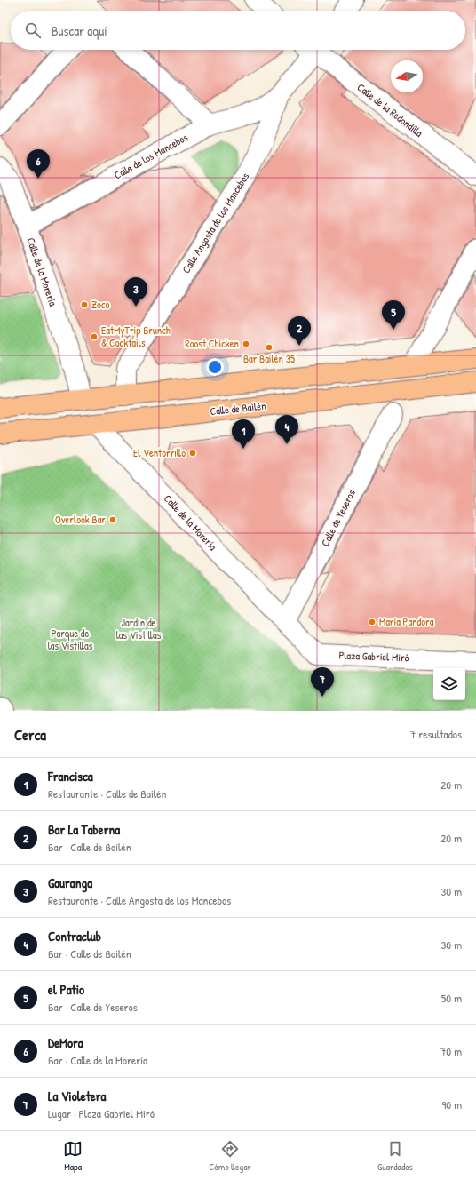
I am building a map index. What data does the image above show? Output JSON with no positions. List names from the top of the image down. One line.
{"streets":{"main road":["Calle de Bailén"],"street":["Calle de la Redondilla","Calle de los Mancebos","Calle Angosta de los Mancebos","Calle de la Morería","Calle de Yeseros","Plaza Gabriel Miró"]},"crossings":[["Calle de los Mancebos","Calle Angosta de los Mancebos"],["Calle de los Mancebos","Calle de la Morería"],["Calle de la Morería","Calle de Bailén"],["Calle de la Morería","Calle de Yeseros"],["Calle de la Morería","Plaza Gabriel Miró"],["Calle de Yeseros","Plaza Gabriel Miró"]],"parks":["Jardín de las Vistillas","Parque de las Vistillas"],"places":["Zoco","EatMyTrip Brunch & Cocktails","Roost Chicken","Bar Bailén 35","El Ventorrillo","Overlook Bar","María Pandora"],"north":"left","page":{"search":"Buscar aquí","pins":["6","3","5","2","4","1","7"],"heading":["Cerca","7 resultados"],"list":[{"mark":"1","name":"Francisca","note":"Restaurante · Calle de Bailén","value":"20 m"},{"mark":"2","name":"Bar La Taberna","note":"Bar · Calle de Bailén","value":"20 m"},{"mark":"3","name":"Gauranga","note":"Restaurante · Calle Angosta de los Mancebos","value":"30 m"},{"mark":"4","name":"Contraclub","note":"Bar · Calle de Bailén","value":"30 m"},{"mark":"5","name":"el Patio","note":"Bar · Calle de Yeseros","value":"50 m"},{"mark":"6","name":"DeMora","note":"Bar · Calle de la Morería","value":"70 m"},{"mark":"7","name":"La Violetera","note":"Lugar · Plaza Gabriel Miró","value":"90 m"}],"nav":["Mapa","Cómo llegar","Guardados"]}}
